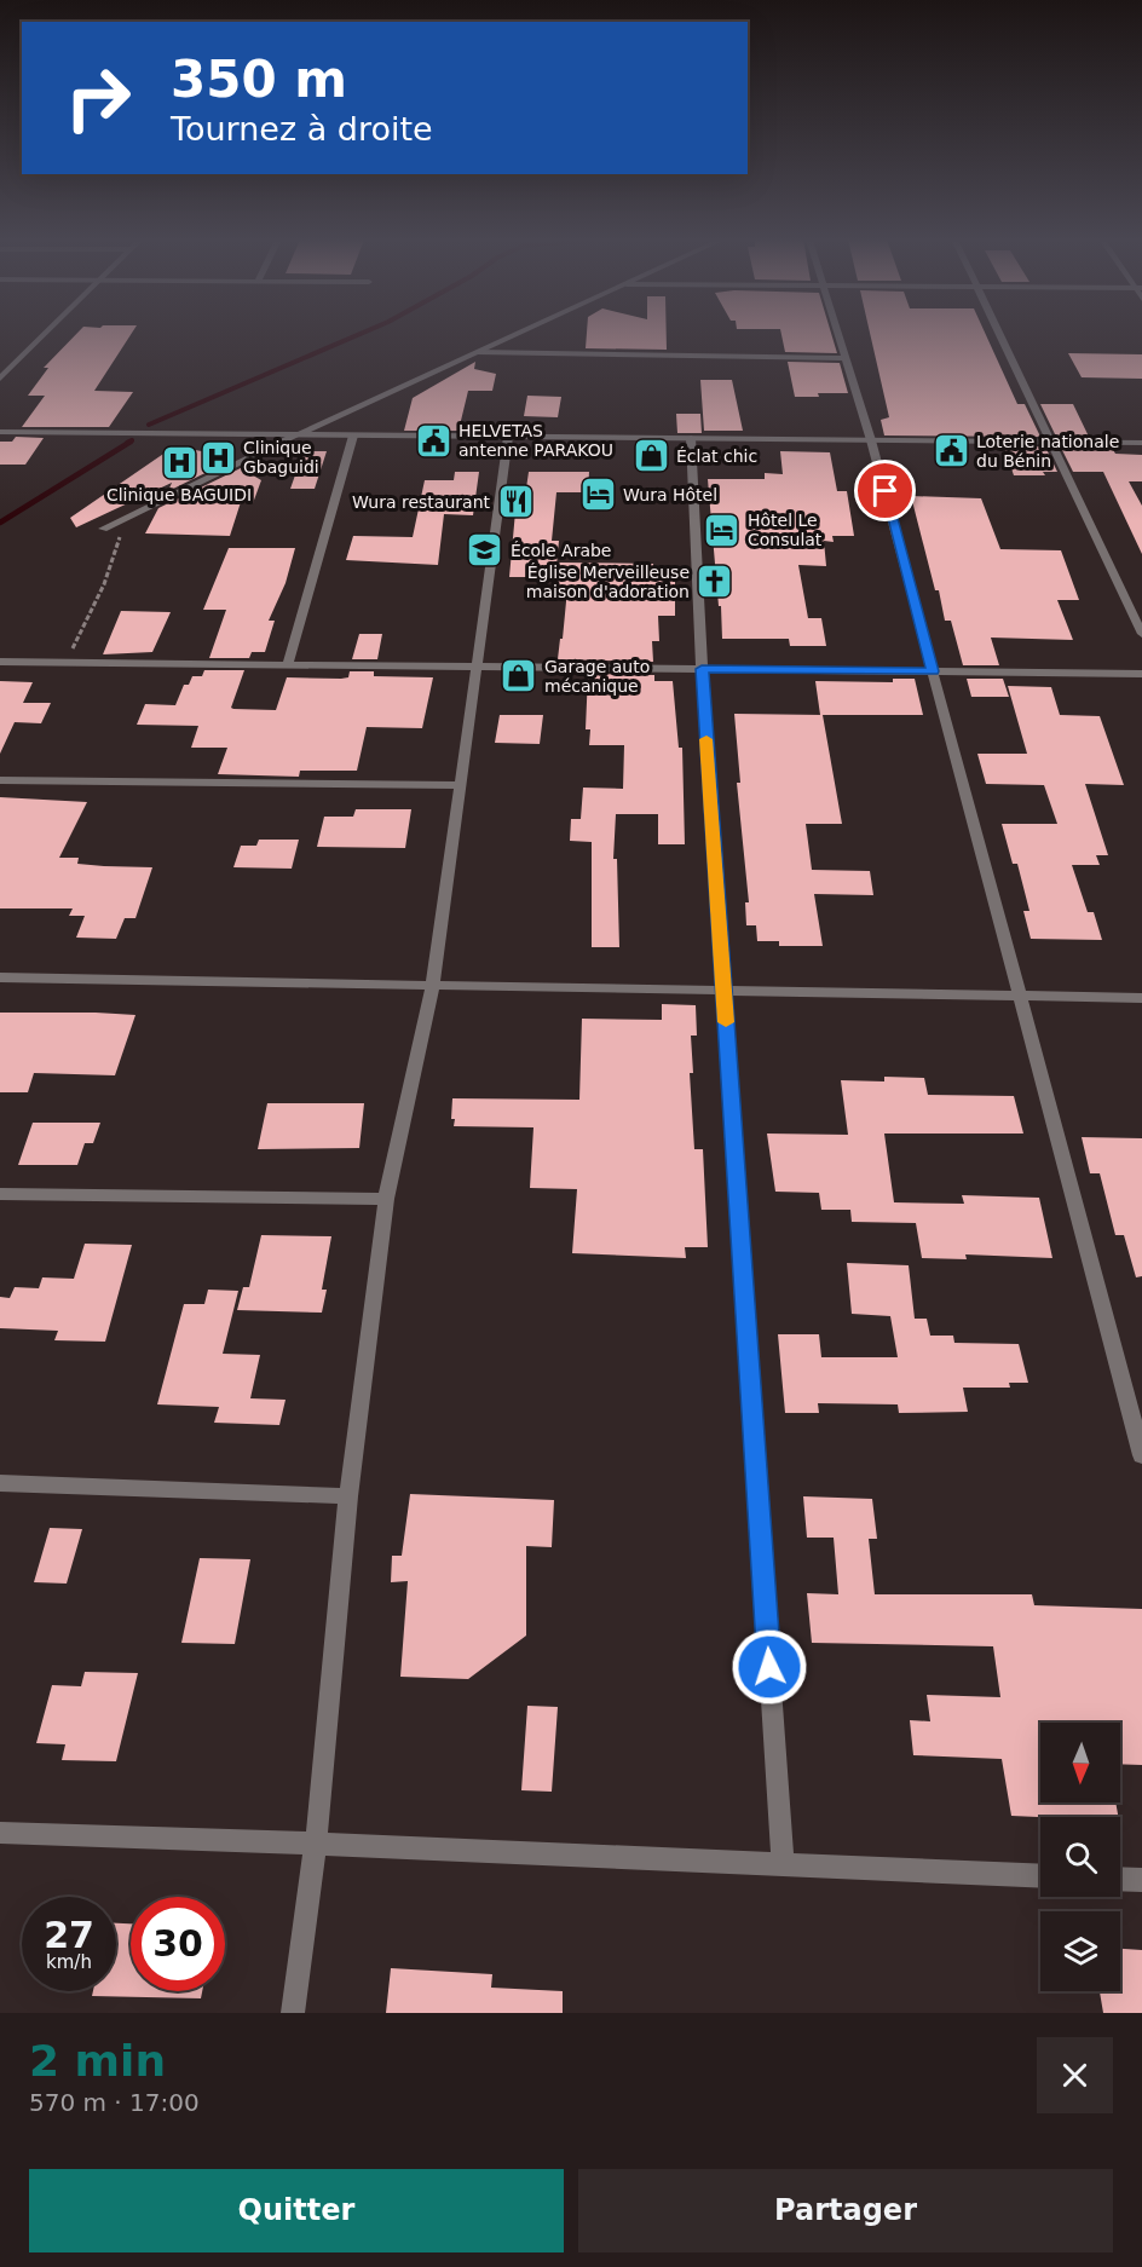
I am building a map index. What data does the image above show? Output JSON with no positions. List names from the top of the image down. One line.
{"places":{"public building":["HELVETAS antenne PARAKOU","Loterie nationale du Bénin"],"shop":["Éclat chic","Garage auto mécanique"],"hospital":["Clinique Gbaguidi","Clinique BAGUIDI"],"hotel":["Wura Hôtel","Hôtel Le Consulat"],"restaurant":["Wura restaurant"],"school or university":["École Arabe"],"church":["Église Merveilleuse maison d'adoration"]},"north":"bottom","page":{"turn":["350 m","Tournez à droite"],"speed":"27 km/h","limit":"30","heading":["2 min","570 m · 17:00"],"buttons":["Quitter","Partager"]}}
